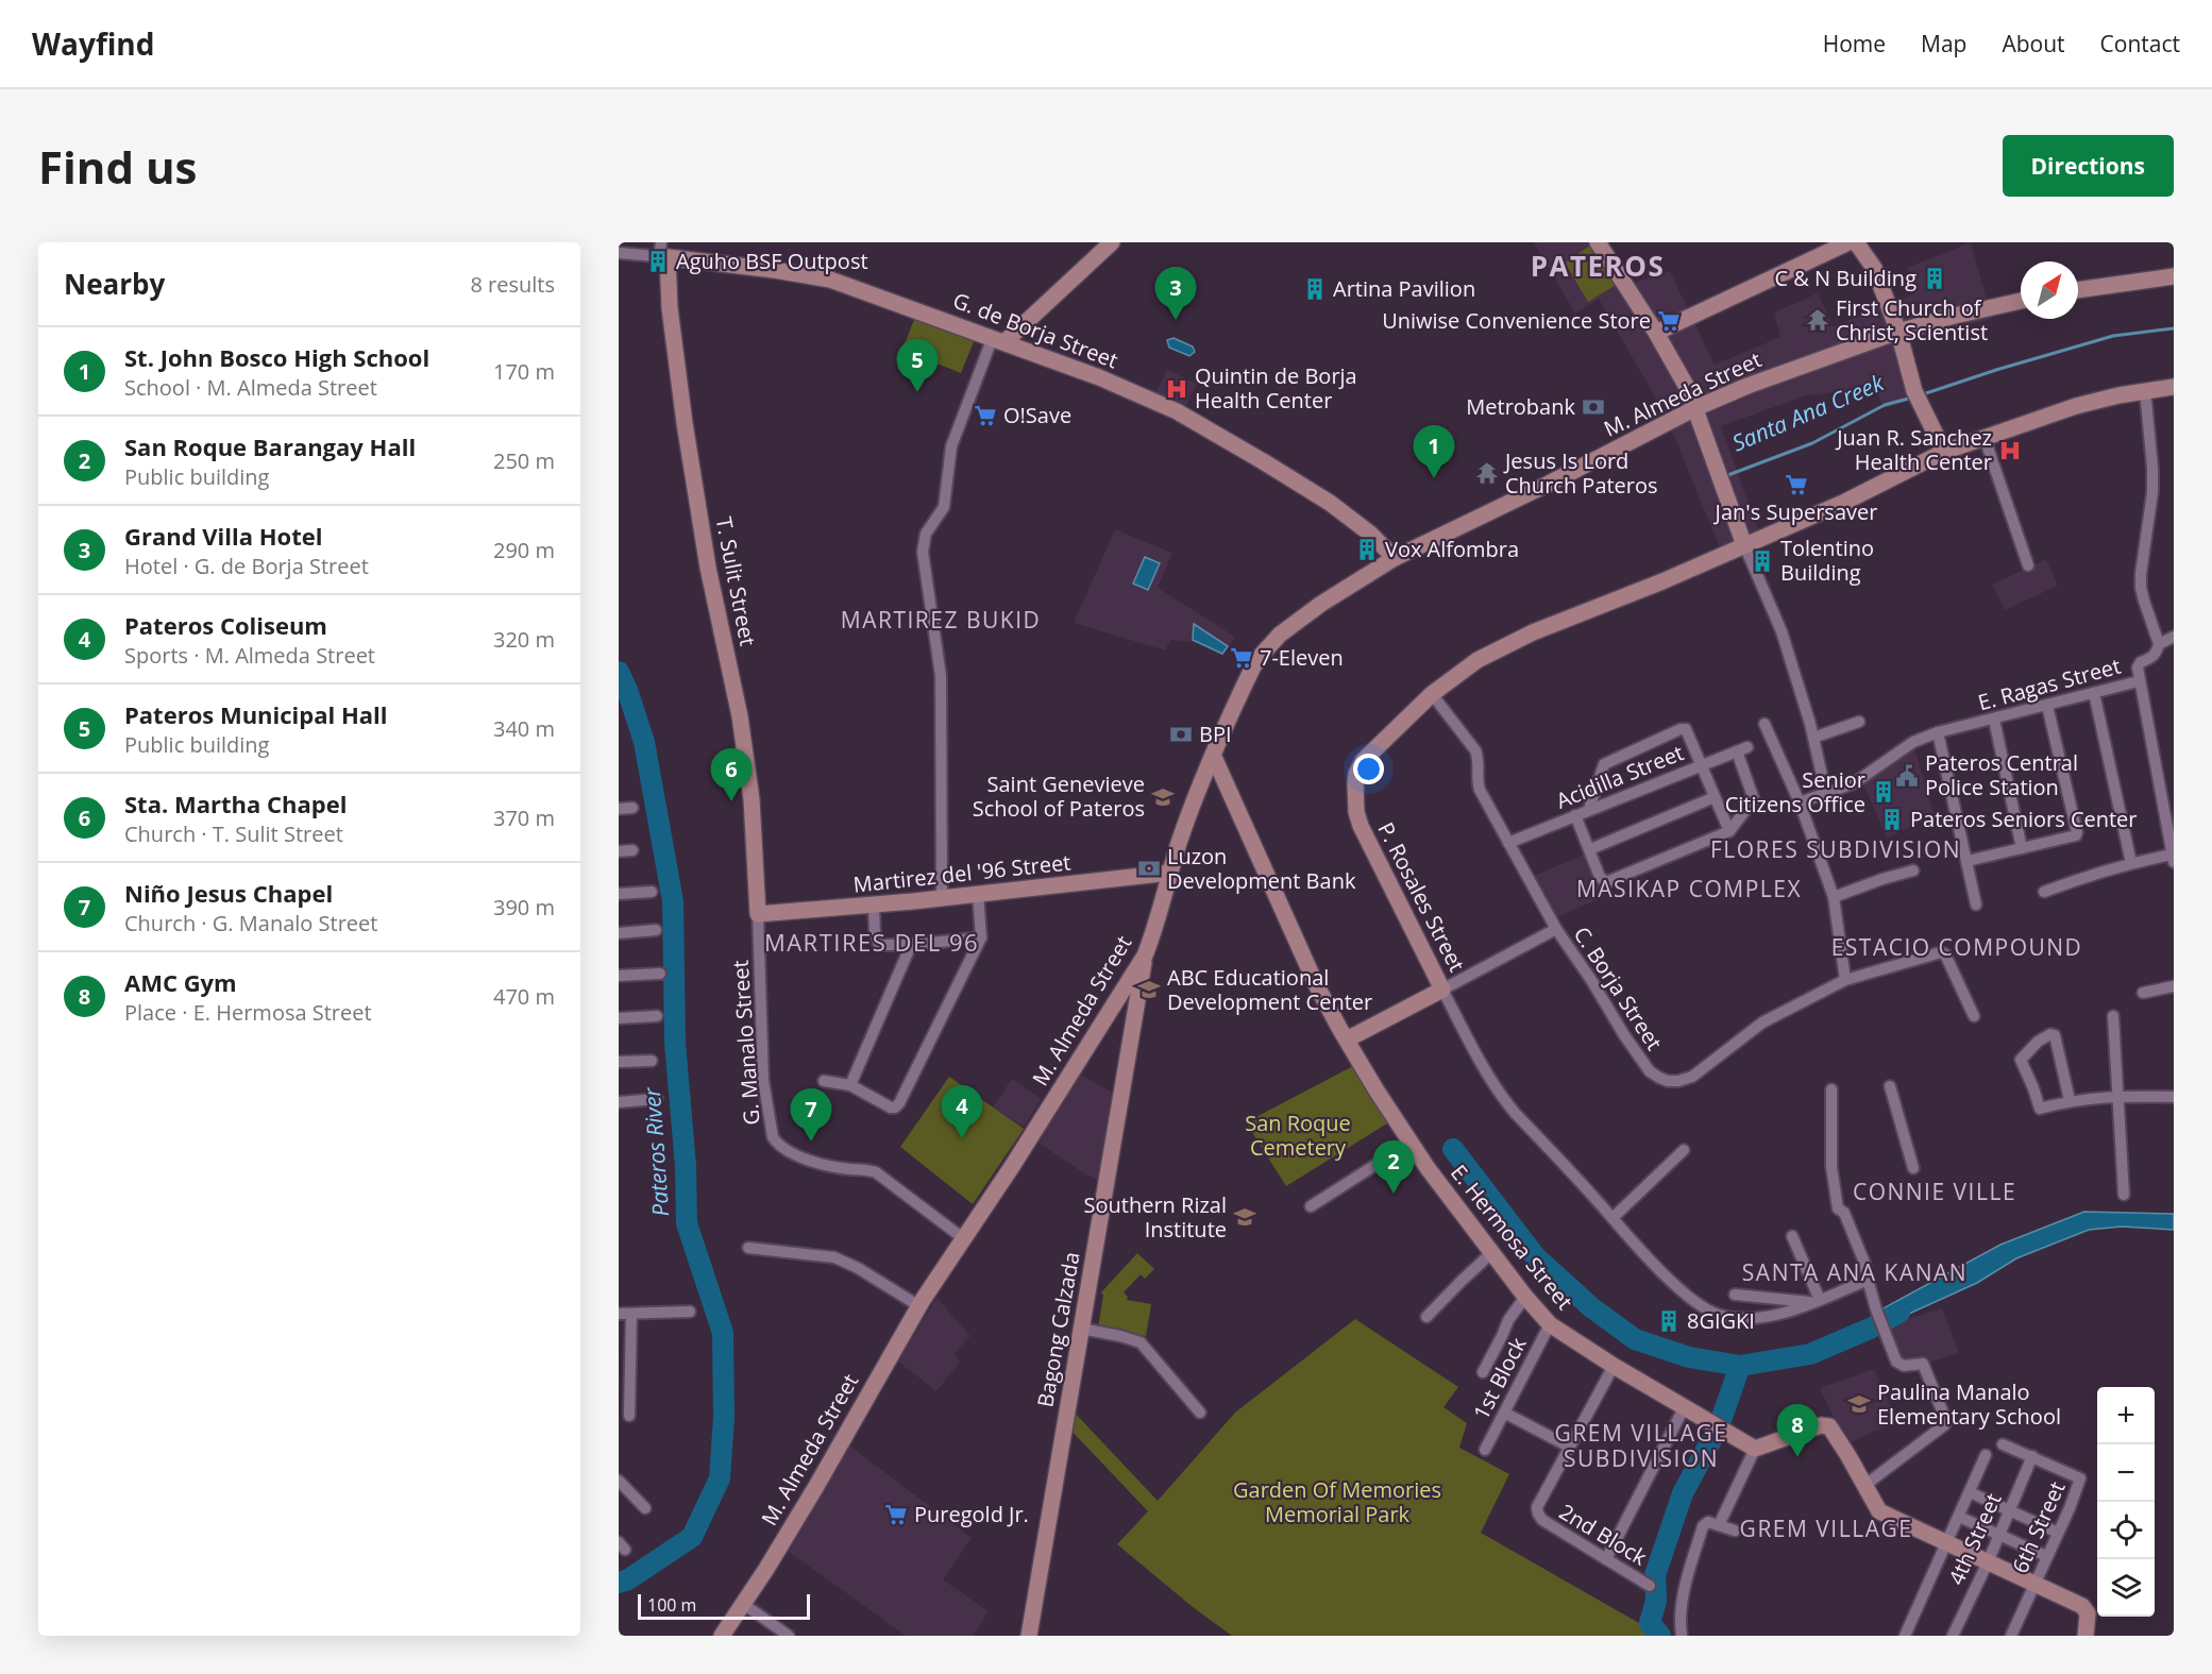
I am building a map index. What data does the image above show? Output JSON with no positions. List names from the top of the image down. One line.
{"streets":{"street":["G. de Borja Street","M. Almeda Street","T. Sulit Street","E. Ragas Street","Acidilla Street","Martirez del '96 Street","P. Rosales Street","C. Borja Street","G. Manalo Street","E. Hermosa Street","Bagong Calzada","1st Block","6th Street","2nd Block","4th Street"]},"crossings":[["G. de Borja Street","M. Almeda Street"],["G. de Borja Street","T. Sulit Street"],["M. Almeda Street","Martirez del '96 Street"],["M. Almeda Street","G. Manalo Street"],["M. Almeda Street","E. Hermosa Street"],["M. Almeda Street","Bagong Calzada"],["T. Sulit Street","Martirez del '96 Street"],["T. Sulit Street","G. Manalo Street"],["Acidilla Street","C. Borja Street"],["Martirez del '96 Street","G. Manalo Street"],["P. Rosales Street","C. Borja Street"],["E. Hermosa Street","1st Block"],["E. Hermosa Street","2nd Block"],["6th Street","4th Street"]],"districts":["PATEROS","MARTIREZ BUKID","FLORES SUBDIVISION","MASIKAP COMPLEX","MARTIRES DEL 96","ESTACIO COMPOUND","CONNIE VILLE","SANTA ANA KANAN","GREM VILLAGE SUBDIVISION","GREM VILLAGE"],"water":["Santa Ana Creek","Pateros River"],"parks":["San Roque Cemetery","Garden Of Memories Memorial Park"],"places":{"building":["Aguho BSF Outpost","C & N Building","Artina Pavilion","Vox Alfombra","Tolentino Building","Senior Citizens Office","Pateros Seniors Center","8GIGKI"],"temple":["First Church of Christ, Scientist","Jesus Is Lord Church Pateros"],"supermarket":["Uniwise Convenience Store","O!Save","Jan's Supersaver","7-Eleven","Puregold Jr."],"hospital":["Quintin de Borja Health Center","Juan R. Sanchez Health Center"],"bank":["Metrobank","BPI","Luzon Development Bank"],"public building":["Pateros Central Police Station"],"school or university":["Saint Genevieve School of Pateros","ABC Educational Development Center","Southern Rizal Institute","Paulina Manalo Elementary School"]},"scale_bar":"100 m","north":"top right","page":{"header":"Wayfind","nav":["Home","Map","About","Contact"],"buttons":"Directions","title":"Find us","heading":["Nearby","8 results"],"pins":["3","5","1","6","4","7","2","8"],"list":[{"mark":"1","name":"St. John Bosco High School","note":"School · M. Almeda Street","value":"170 m"},{"mark":"2","name":"San Roque Barangay Hall","note":"Public building","value":"250 m"},{"mark":"3","name":"Grand Villa Hotel","note":"Hotel · G. de Borja Street","value":"290 m"},{"mark":"4","name":"Pateros Coliseum","note":"Sports · M. Almeda Street","value":"320 m"},{"mark":"5","name":"Pateros Municipal Hall","note":"Public building","value":"340 m"},{"mark":"6","name":"Sta. Martha Chapel","note":"Church · T. Sulit Street","value":"370 m"},{"mark":"7","name":"Niño Jesus Chapel","note":"Church · G. Manalo Street","value":"390 m"},{"mark":"8","name":"AMC Gym","note":"Place · E. Hermosa Street","value":"470 m"}],"map_buttons":["+","−"],"scale":"100 m"}}
